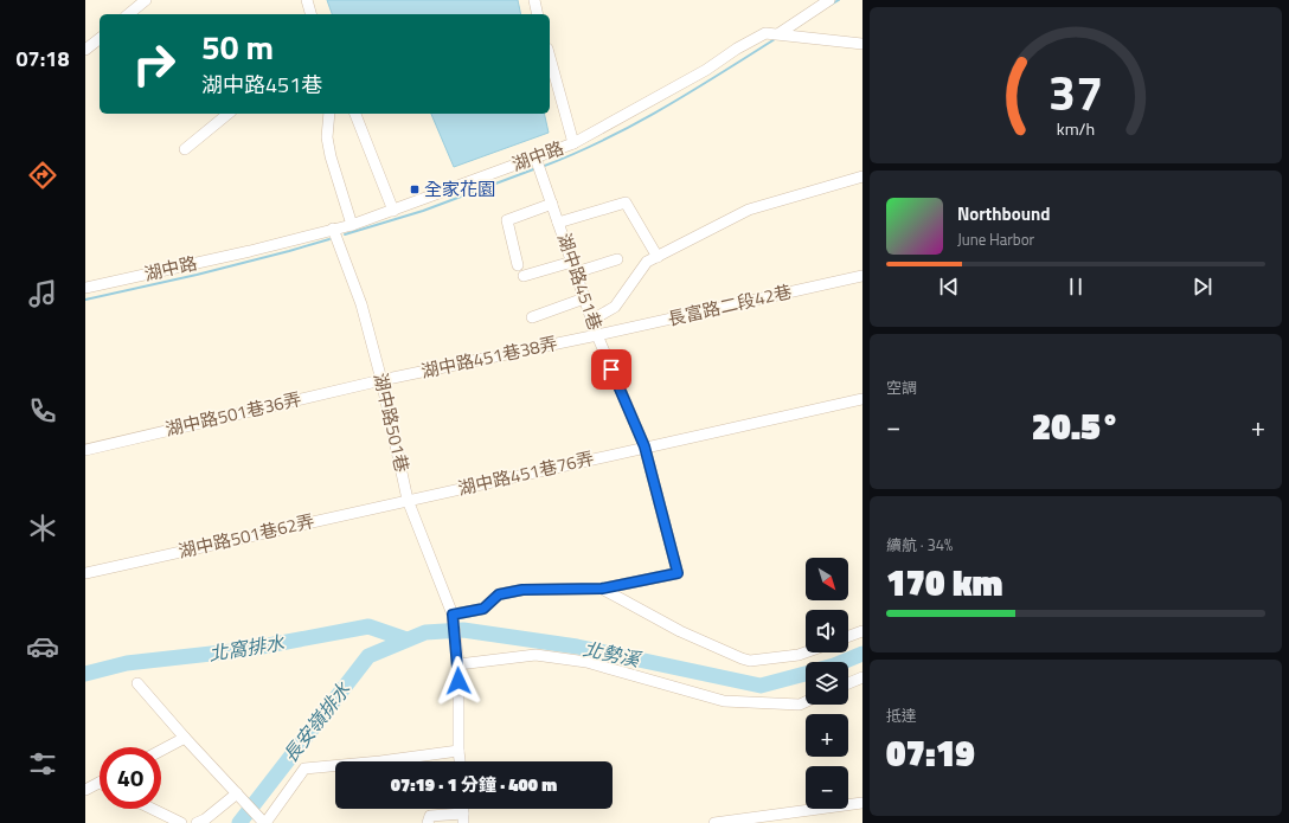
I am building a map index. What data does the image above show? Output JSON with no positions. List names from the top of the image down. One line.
{"streets":{"street":["湖中路","湖中路451巷","長富路二段42巷","湖中路451巷38弄","湖中路501巷36弄","湖中路501巷","湖中路451巷76弄","湖中路501巷62弄"]},"crossings":[["湖中路","湖中路451巷"],["湖中路","湖中路501巷"],["湖中路451巷","長富路二段42巷"],["湖中路451巷","湖中路451巷38弄"],["湖中路451巷","湖中路501巷"],["湖中路451巷","湖中路451巷76弄"],["長富路二段42巷","湖中路451巷38弄"],["湖中路451巷38弄","湖中路501巷36弄"],["湖中路451巷38弄","湖中路501巷"],["湖中路501巷36弄","湖中路501巷"],["湖中路501巷","湖中路451巷76弄"],["湖中路501巷","湖中路501巷62弄"],["湖中路451巷76弄","湖中路501巷62弄"]],"water":["北窩排水","北勢溪","長安嶺排水"],"places":{"transit":["全家花園"]},"north":"bottom right","page":{"tabs":"07:18","turn":["50 m","湖中路451巷"],"song":["Northbound","June Harbor"],"tile":["空調",["續航 · 34%","170 km"],["抵達","07:19"]],"heat":["−","20.5°","+"],"map_buttons":["+","−"],"limit":"40","trip":"07:19 · 1 分鐘 · 400 m","gauge":["37","km/h"]}}
